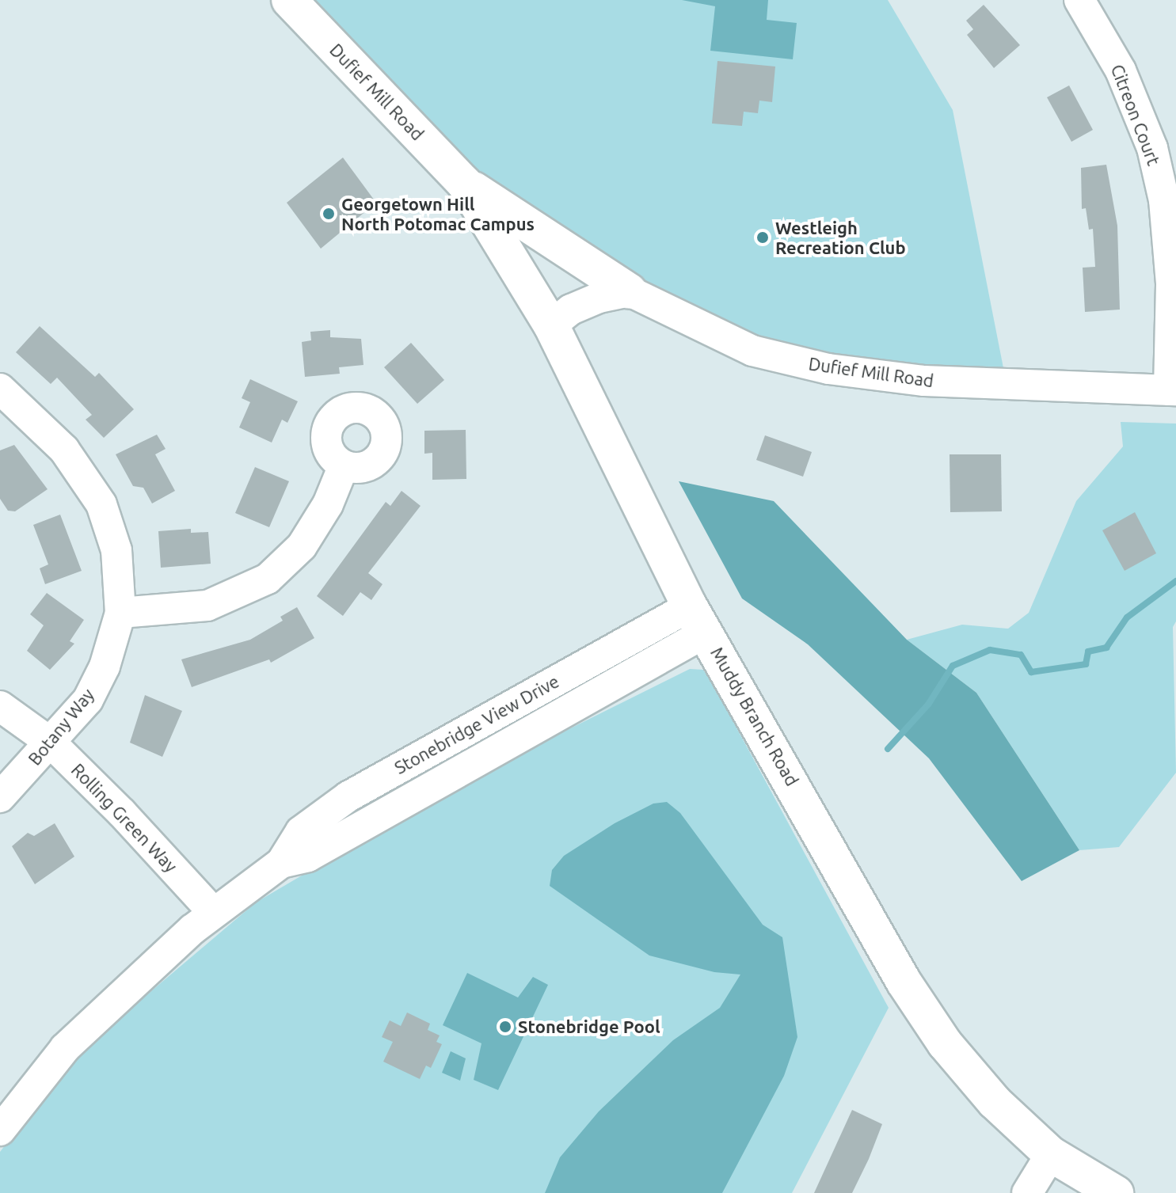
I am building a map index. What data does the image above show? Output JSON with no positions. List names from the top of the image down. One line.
{"streets":{"main road":["Dufief Mill Road","Muddy Branch Road"],"street":["Citreon Court","Stonebridge View Drive","Botany Way","Rolling Green Way"]},"crossings":[["Dufief Mill Road","Citreon Court"],["Dufief Mill Road","Muddy Branch Road"],["Muddy Branch Road","Stonebridge View Drive"],["Stonebridge View Drive","Rolling Green Way"],["Botany Way","Rolling Green Way"]],"places":["Georgetown Hill North Potomac Campus","Westleigh Recreation Club","Stonebridge Pool"]}
